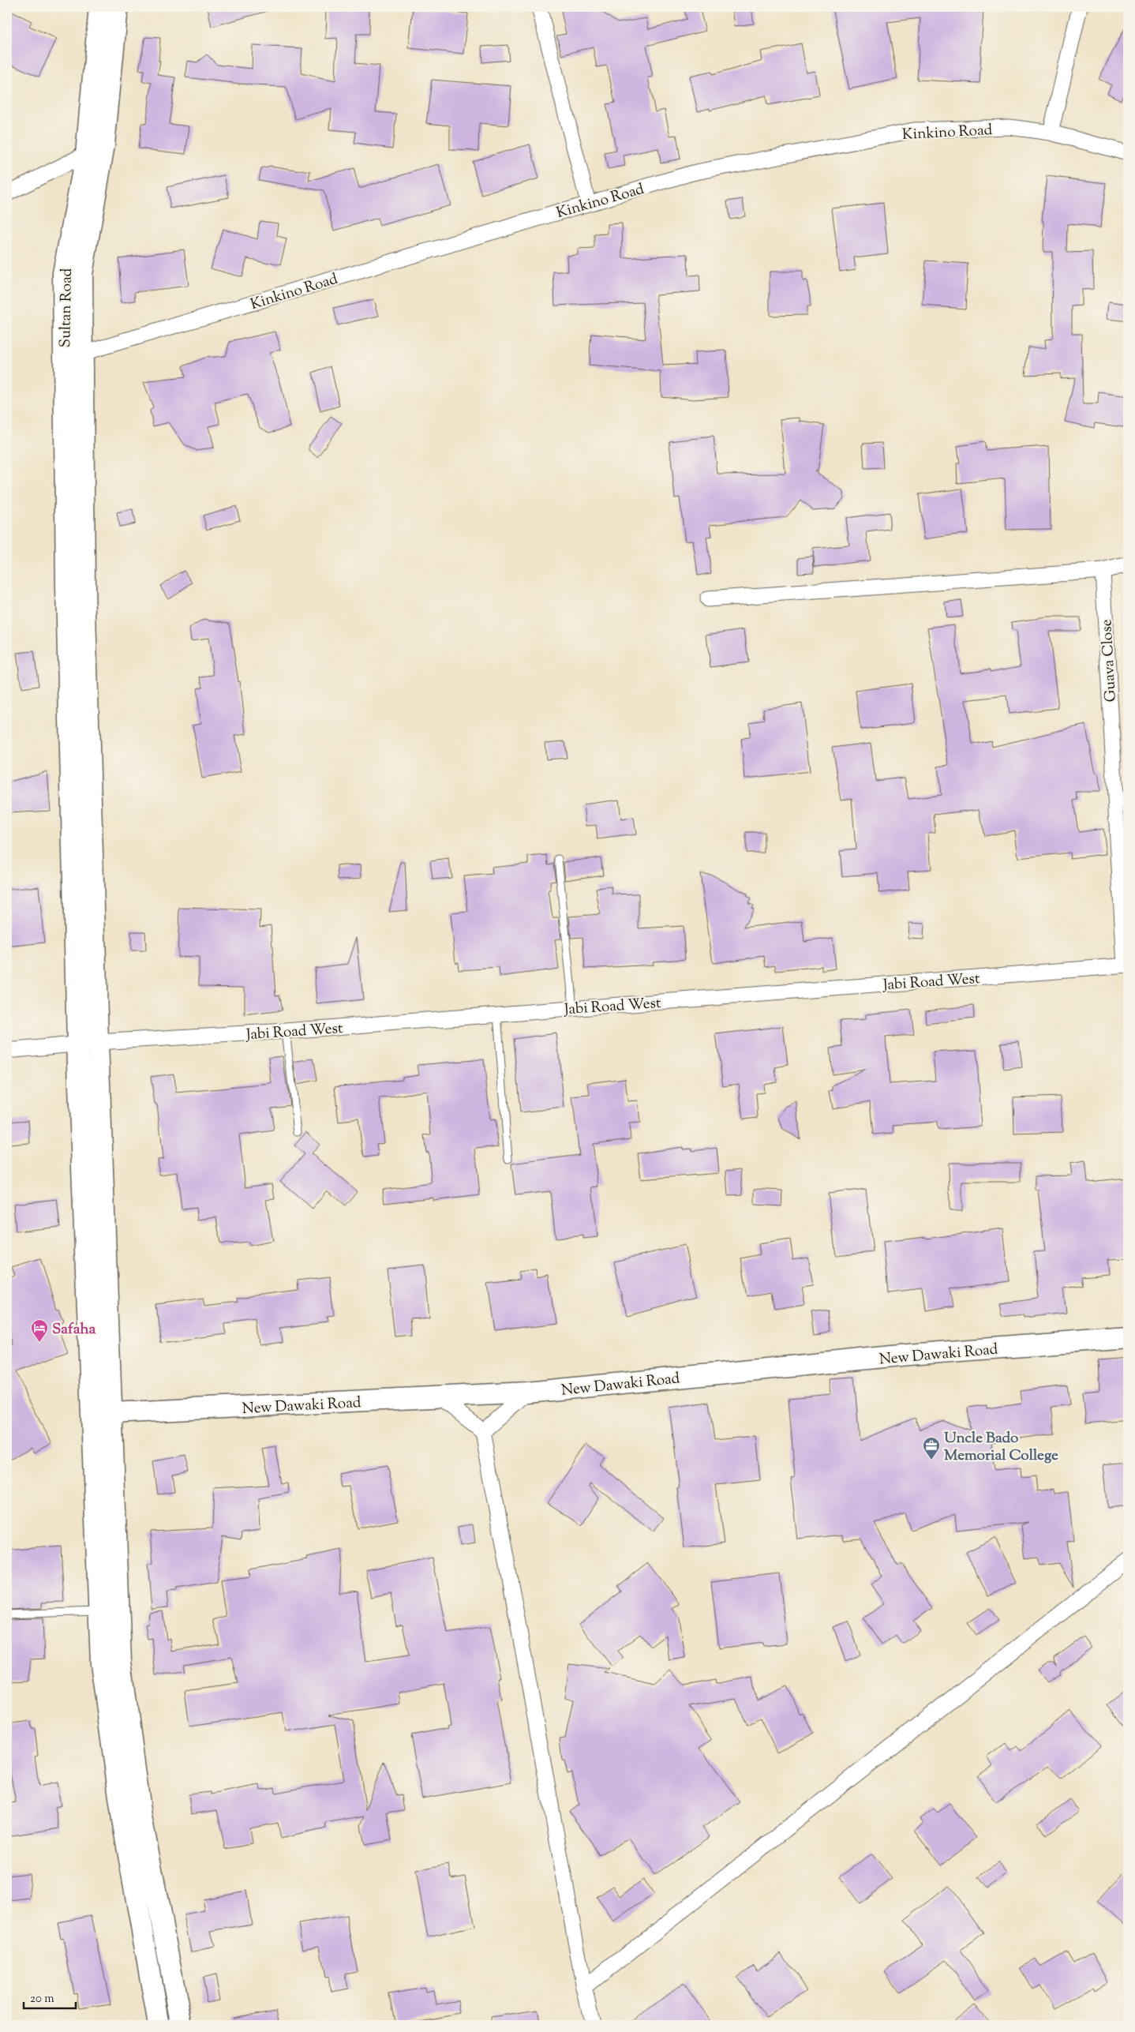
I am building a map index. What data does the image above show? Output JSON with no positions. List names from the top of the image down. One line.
{"streets":{"street":["Kinkino Road","Sultan Road","Guava Close","Jabi Road West","New Dawaki Road"]},"crossings":[["Kinkino Road","Sultan Road"],["Guava Close","Jabi Road West"]],"places":{"hotel":["Safaha"],"office":["Uncle Bado Memorial College"]},"scale_bar":"20 m"}
